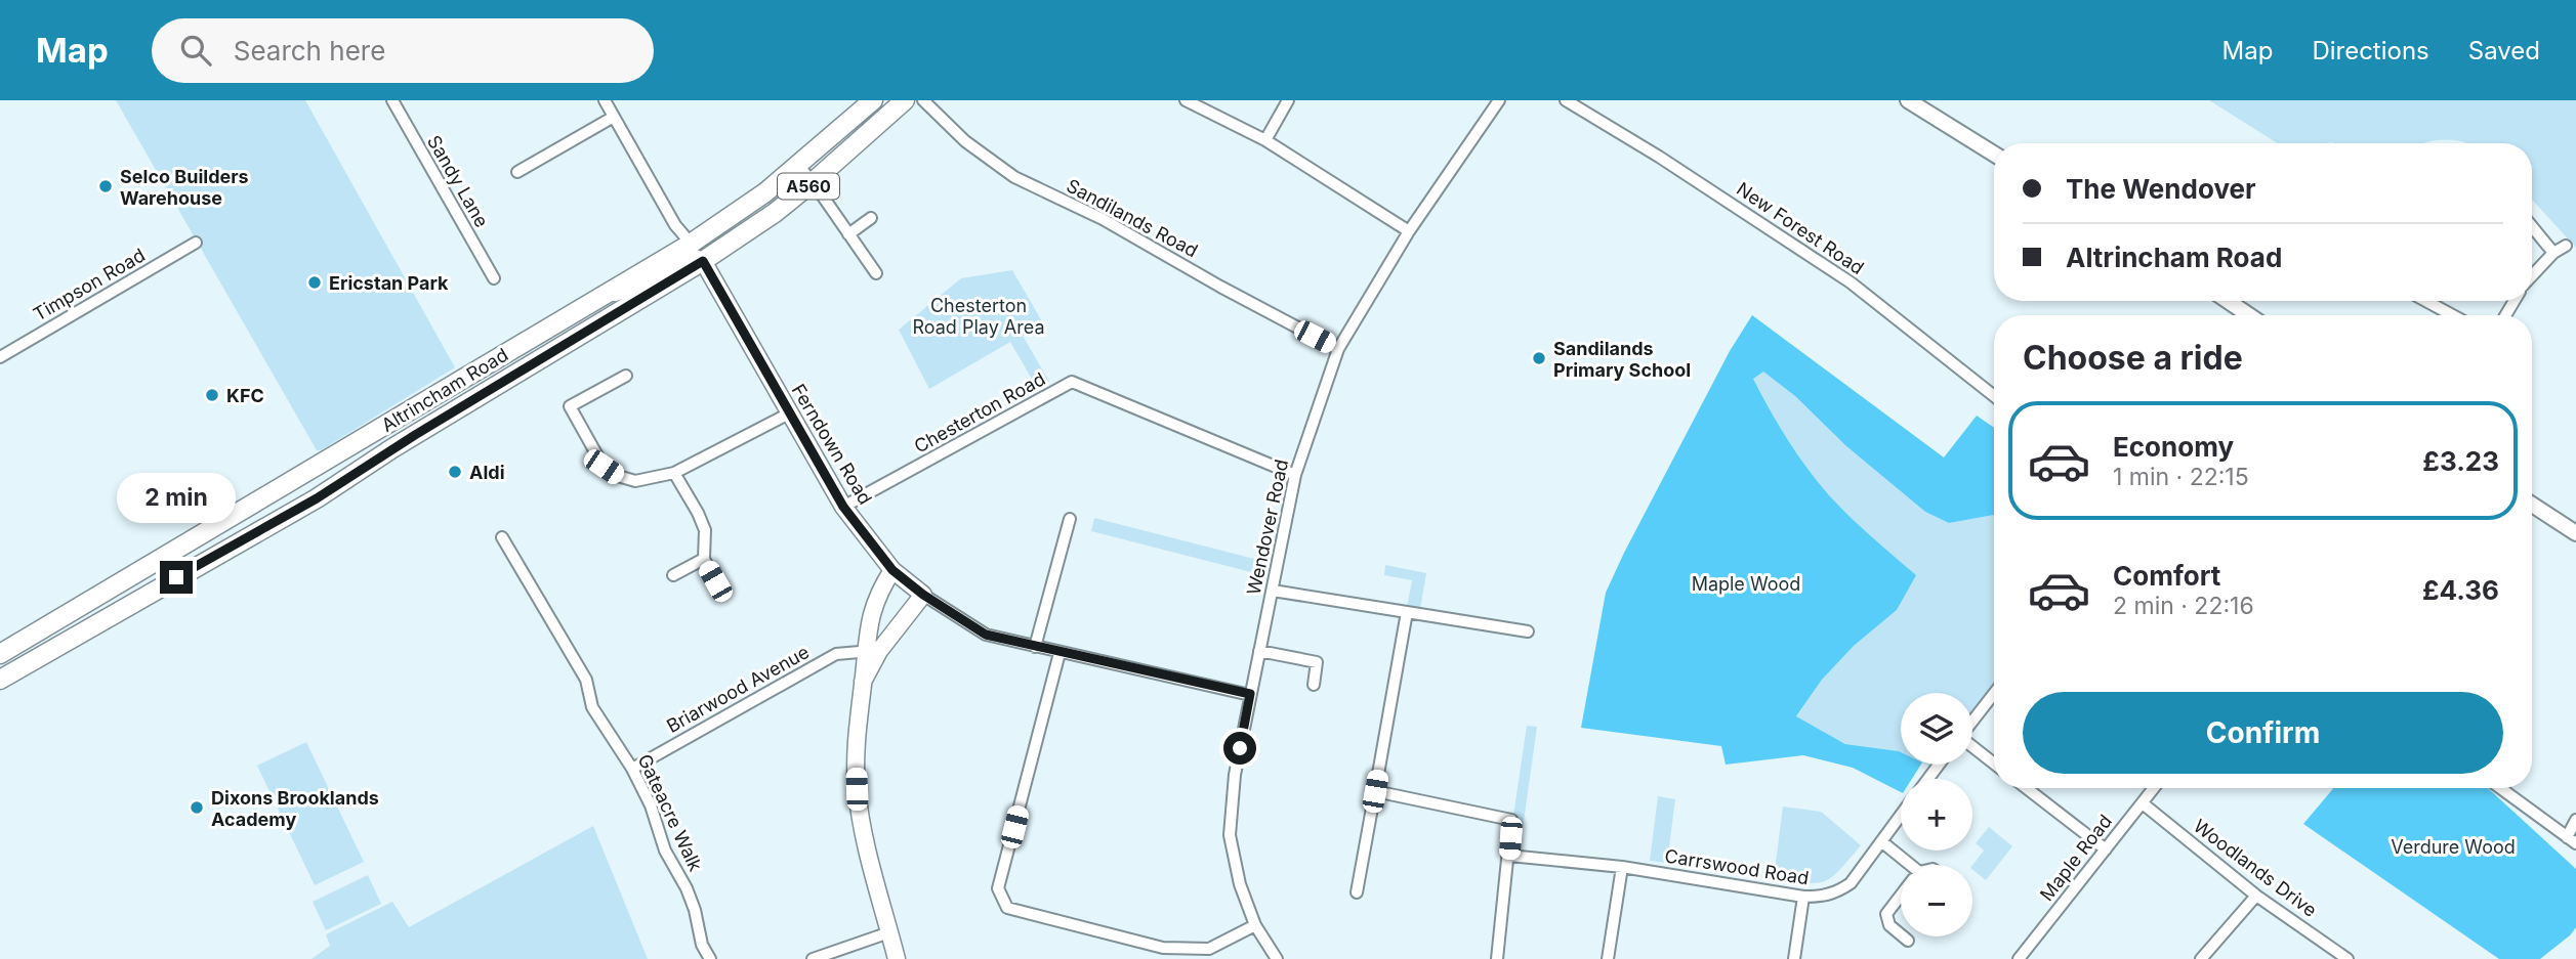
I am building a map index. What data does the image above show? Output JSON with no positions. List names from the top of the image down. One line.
{"streets":{"highway":["A560","Altrincham Road"],"main road":["Ferndown Road"],"street":["Sandy Lane","Sandilands Road","New Forest Road","Timpson Road","Chesterton Road","Wendover Road","Briarwood Avenue","Gateacre Walk","Maple Road","Carrswood Road","Woodlands Drive"]},"crossings":[["Sandilands Road","Wendover Road"],["Altrincham Road","Ferndown Road"],["Chesterton Road","Ferndown Road"],["Chesterton Road","Wendover Road"],["Ferndown Road","Wendover Road"],["Briarwood Avenue","Gateacre Walk"],["Maple Road","Woodlands Drive"]],"parks":["Chesterton Road Play Area","Maple Wood","Verdure Wood"],"places":["Selco Builders Warehouse","Ericstan Park","Sandilands Primary School","KFC","Aldi","Dixons Brooklands Academy"],"page":{"header":"Map","search":"Search here","nav":["Map","Directions","Saved"],"banner":["The Wendover","Altrincham Road"],"heading":"Choose a ride","list":[{"name":"Economy","note":"1 min · 22:15","value":"£3.23"},{"name":"Comfort","note":"2 min · 22:16","value":"£4.36"}],"bubble":"2 min","buttons":"Confirm","map_buttons":["+","−"]}}
